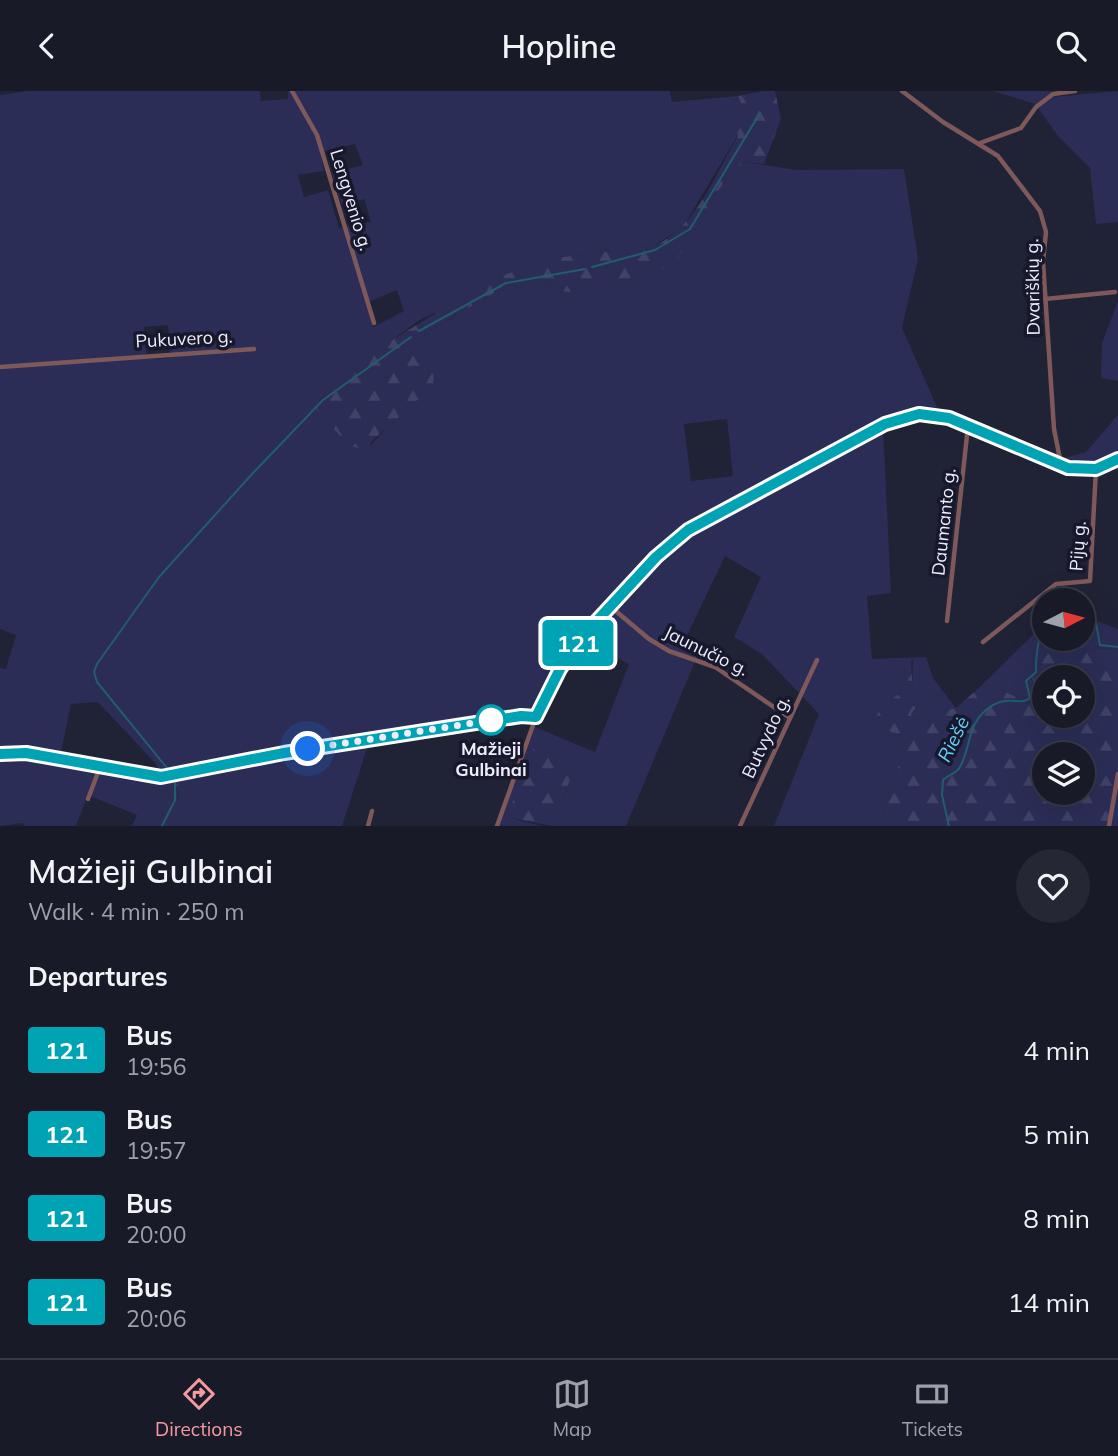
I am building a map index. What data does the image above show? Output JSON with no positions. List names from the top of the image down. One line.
{"streets":{"street":["Lengvenio g.","Dvariškių g.","Pukuvero g.","Daumanto g.","Pijų g.","Jaunučio g.","Butvydo g."]},"crossings":[["Jaunučio g.","Butvydo g."]],"water":["Riešė"],"places":["Mažieji Gulbinai"],"lines":["bus line 121"],"north":"right","page":{"header":"Hopline","on_map":"121","heading":[["Mažieji Gulbinai","Walk · 4 min · 250 m"],"Departures"],"list":[{"mark":"121","name":"Bus","note":"19:56","value":"4 min"},{"mark":"121","name":"Bus","note":"19:57","value":"5 min"},{"mark":"121","name":"Bus","note":"20:00","value":"8 min"},{"mark":"121","name":"Bus","note":"20:06","value":"14 min"}],"tabs":["Directions","Map","Tickets"]}}
